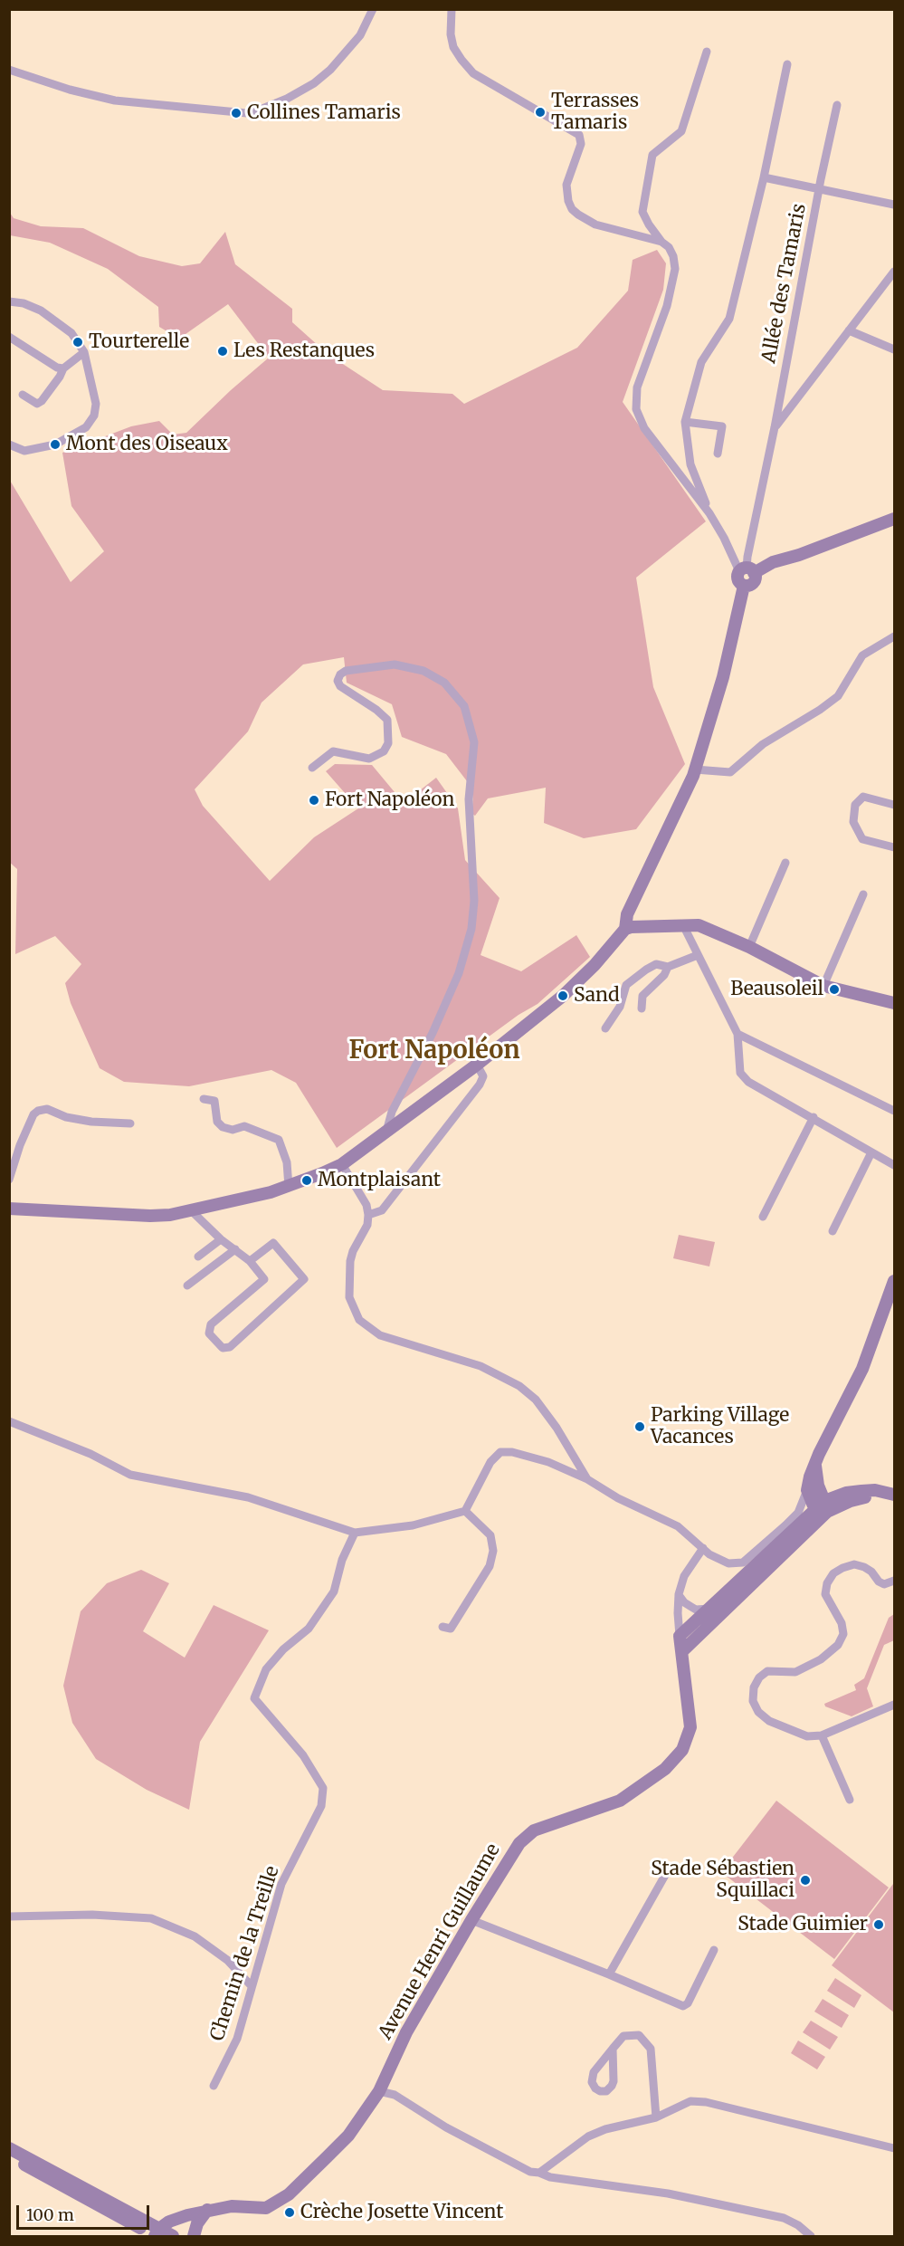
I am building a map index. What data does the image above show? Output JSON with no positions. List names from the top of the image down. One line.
{"streets":{"street":["Allée des Tamaris","Avenue Henri Guillaume","Chemin de la Treille"]},"districts":["Fort Napoléon"],"places":["Terrasses Tamaris","Collines Tamaris","Tourterelle","Les Restanques","Mont des Oiseaux","Fort Napoléon","Beausoleil","Sand","Montplaisant","Parking Village Vacances","Stade Sébastien Squillaci","Stade Guimier","Crèche Josette Vincent"],"scale_bar":"100 m"}
